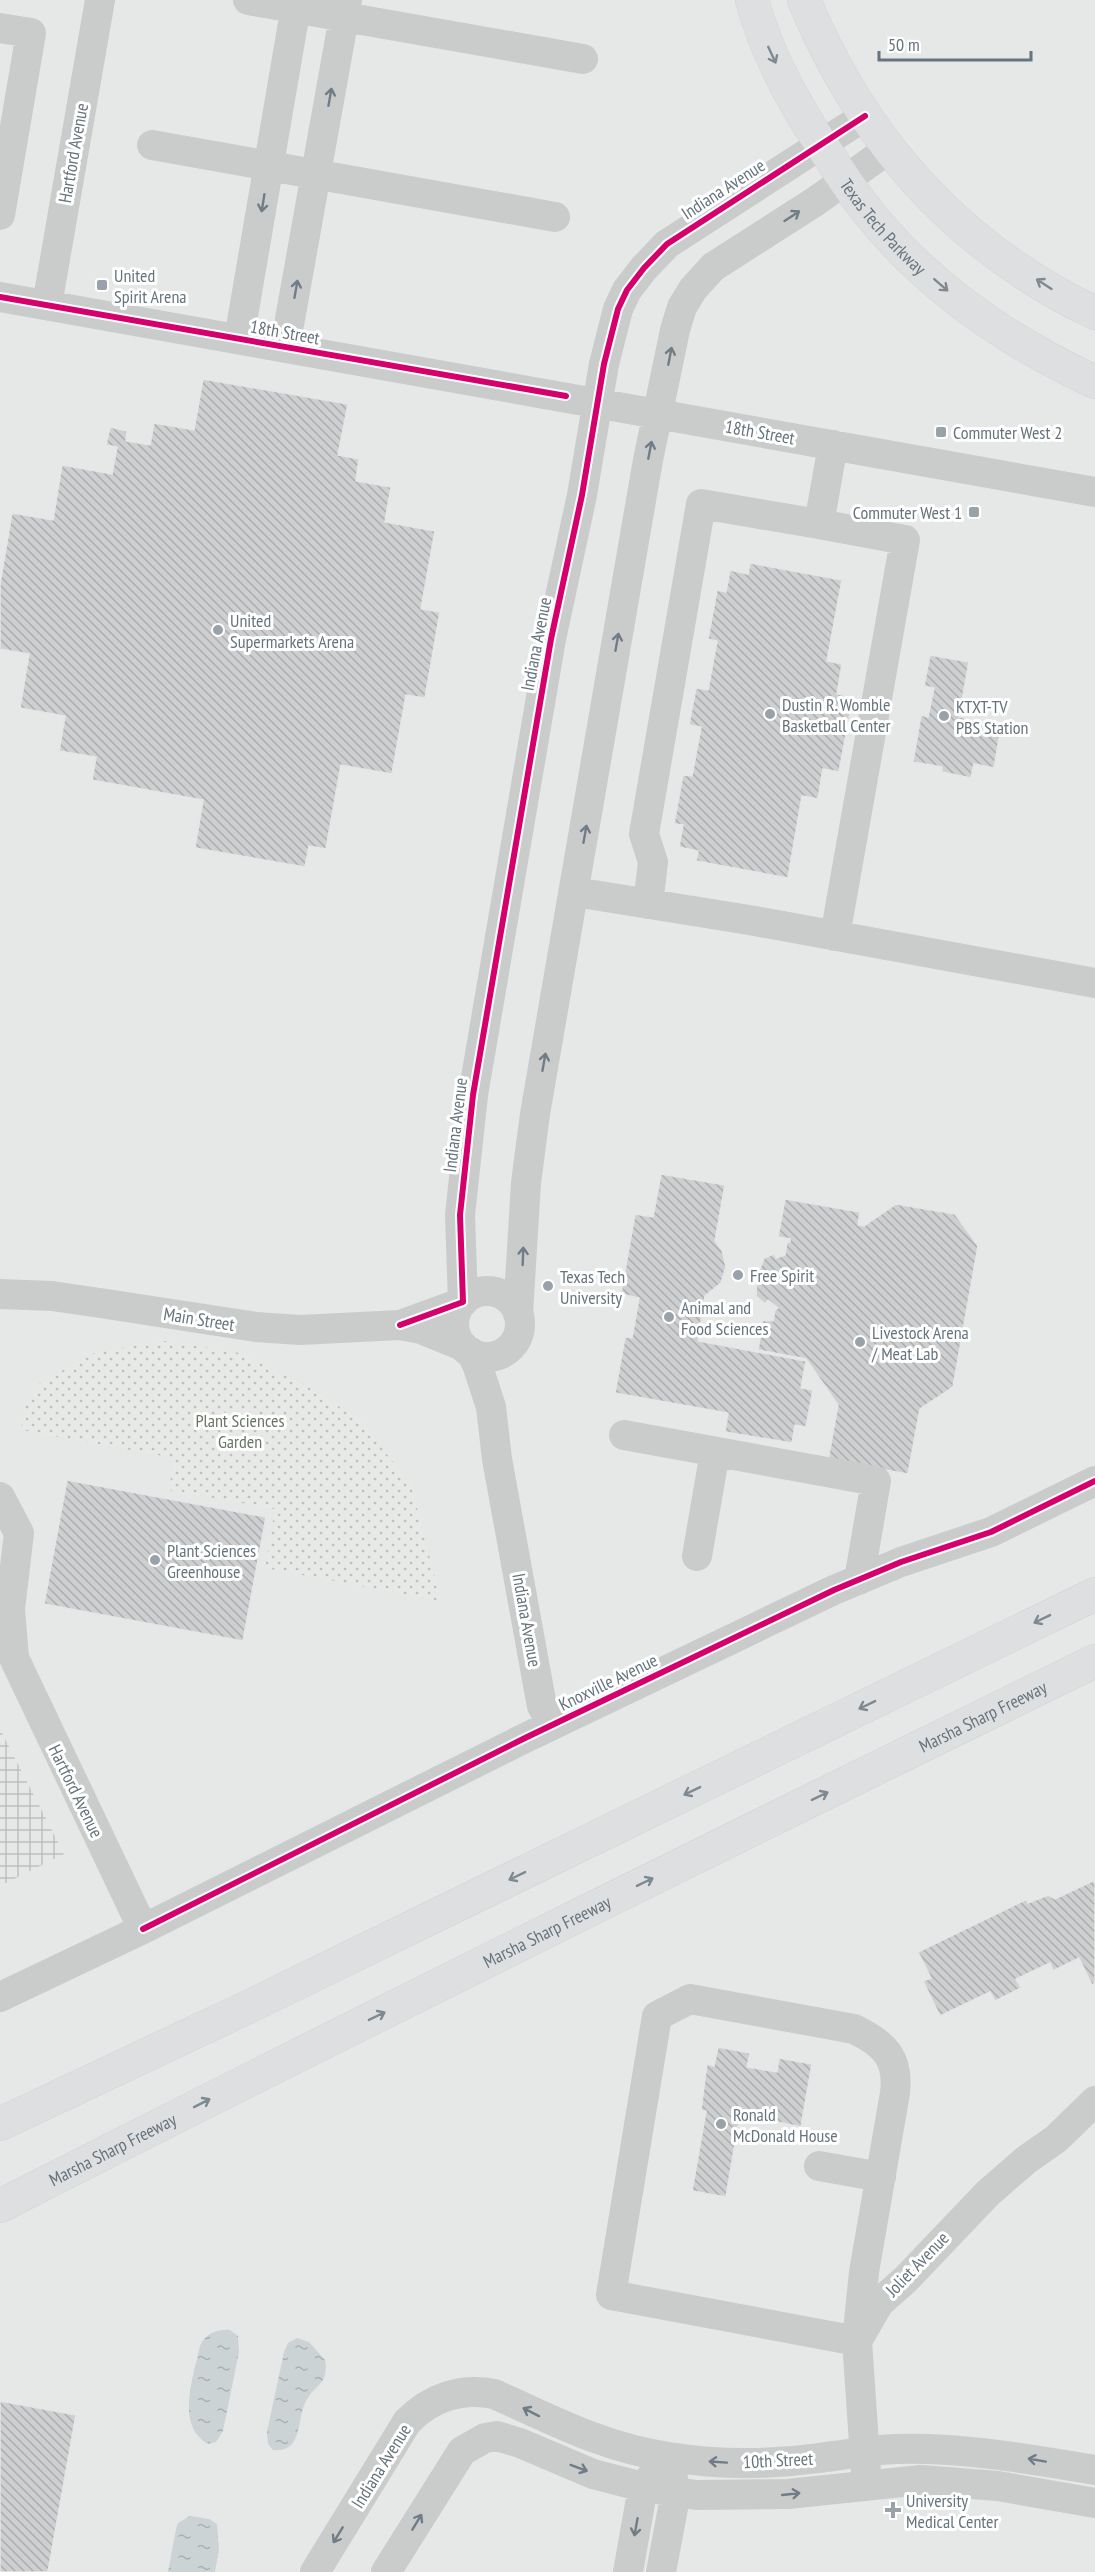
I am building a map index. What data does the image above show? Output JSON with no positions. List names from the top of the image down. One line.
{"streets":{"main road":["Texas Tech Parkway","Marsha Sharp Freeway"],"street":["Hartford Avenue","Indiana Avenue","18th Street","Main Street","Knoxville Avenue","Joliet Avenue","10th Street"]},"crossings":[["Hartford Avenue","18th Street"],["Hartford Avenue","Knoxville Avenue"],["Indiana Avenue","Texas Tech Parkway"],["Indiana Avenue","18th Street"],["Indiana Avenue","Main Street"],["Indiana Avenue","Knoxville Avenue"],["Indiana Avenue","10th Street"]],"parks":["Plant Sciences Garden"],"places":{"transit":["United Spirit Arena","Commuter West 2","Commuter West 1"],"other":["United Supermarkets Arena","Dustin R. Womble Basketball Center","KTXT-TV PBS Station","Free Spirit","Texas Tech University","Animal and Food Sciences","Livestock Arena / Meat Lab","Plant Sciences Greenhouse","Ronald McDonald House"],"health":["University Medical Center"]},"scale_bar":"50 m"}
